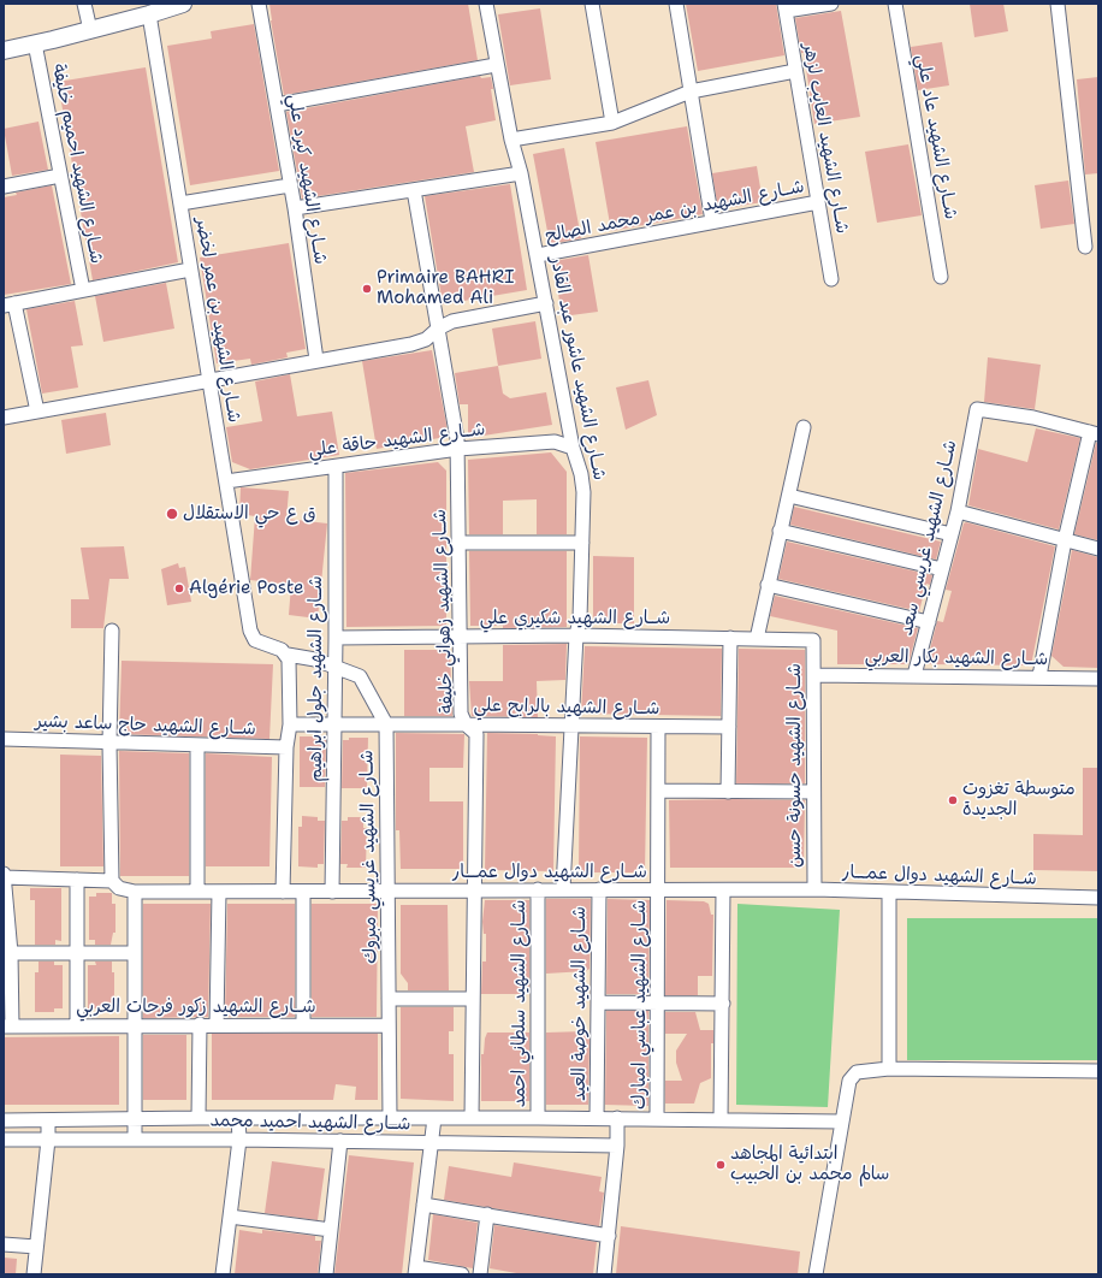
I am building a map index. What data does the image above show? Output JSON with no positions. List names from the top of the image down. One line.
{"streets":{"street":["شــارع الشهيد عاد علي","شــارع الشهيد العايب لزهر","شــارع الشهيد احميم خليفة","شــارع الشهيد كيرد علي","شــارع الشهيد بن عمر محمد الصالح","شــارع الشهيد بن عمر لخضر","شــارع الشهيد عاشور عبد القادر","شــارع الشهيد حاقة علي","شــارع الشهيد غريسي سعد","شــارع الشهيد زهواني خليفة","شــارع الشهيد شكيري علي","شــارع الشهيد بكار العربي","شــارع الشهيد جلول ابراهيم","شــارع الشهيد بالرابح علي","شــارع الشهيد حاج ساعد بشير","شــارع الشهيد حسونة حسن","شــارع الشهيد غريسي مبروك","شــارع الشهيد دوال عمـــار","شــارع الشهيد سلطاني احمد","شــارع الشهيد خوصة العيد","شــارع الشهيد عباسي امبارك","شــارع الشهيد زكور فرحات العربي","شــارع الشهيد احميد محمد"]},"crossings":[["شــارع الشهيد العايب لزهر","شــارع الشهيد بن عمر محمد الصالح"],["شــارع الشهيد بن عمر محمد الصالح","شــارع الشهيد عاشور عبد القادر"],["شــارع الشهيد بن عمر لخضر","شــارع الشهيد حاقة علي"],["شــارع الشهيد بن عمر لخضر","شــارع الشهيد غريسي مبروك"],["شــارع الشهيد عاشور عبد القادر","شــارع الشهيد حاقة علي"],["شــارع الشهيد عاشور عبد القادر","شــارع الشهيد شكيري علي"],["شــارع الشهيد عاشور عبد القادر","شــارع الشهيد بالرابح علي"],["شــارع الشهيد عاشور عبد القادر","شــارع الشهيد دوال عمـــار"],["شــارع الشهيد حاقة علي","شــارع الشهيد زهواني خليفة"],["شــارع الشهيد حاقة علي","شــارع الشهيد جلول ابراهيم"],["شــارع الشهيد غريسي سعد","شــارع الشهيد بكار العربي"],["شــارع الشهيد زهواني خليفة","شــارع الشهيد شكيري علي"],["شــارع الشهيد زهواني خليفة","شــارع الشهيد بالرابح علي"],["شــارع الشهيد زهواني خليفة","شــارع الشهيد دوال عمـــار"],["شــارع الشهيد زهواني خليفة","شــارع الشهيد احميد محمد"],["شــارع الشهيد شكيري علي","شــارع الشهيد جلول ابراهيم"],["شــارع الشهيد شكيري علي","شــارع الشهيد حسونة حسن"],["شــارع الشهيد بكار العربي","شــارع الشهيد حسونة حسن"],["شــارع الشهيد جلول ابراهيم","شــارع الشهيد بالرابح علي"],["شــارع الشهيد جلول ابراهيم","شــارع الشهيد غريسي مبروك"],["شــارع الشهيد جلول ابراهيم","شــارع الشهيد دوال عمـــار"],["شــارع الشهيد بالرابح علي","شــارع الشهيد غريسي مبروك"],["شــارع الشهيد بالرابح علي","شــارع الشهيد عباسي امبارك"],["شــارع الشهيد حسونة حسن","شــارع الشهيد دوال عمـــار"],["شــارع الشهيد غريسي مبروك","شــارع الشهيد دوال عمـــار"],["شــارع الشهيد غريسي مبروك","شــارع الشهيد زكور فرحات العربي"],["شــارع الشهيد غريسي مبروك","شــارع الشهيد احميد محمد"],["شــارع الشهيد دوال عمـــار","شــارع الشهيد سلطاني احمد"],["شــارع الشهيد دوال عمـــار","شــارع الشهيد خوصة العيد"],["شــارع الشهيد دوال عمـــار","شــارع الشهيد عباسي امبارك"],["شــارع الشهيد سلطاني احمد","شــارع الشهيد احميد محمد"],["شــارع الشهيد خوصة العيد","شــارع الشهيد احميد محمد"],["شــارع الشهيد عباسي امبارك","شــارع الشهيد احميد محمد"]],"places":["Primaire BAHRI Mohamed Ali","ق ع حي الاستقلال","Algérie Poste","متوسطة تغزوت الجديدة","ابتدائية المجاهد سالم محمد بن الحبيب"]}
